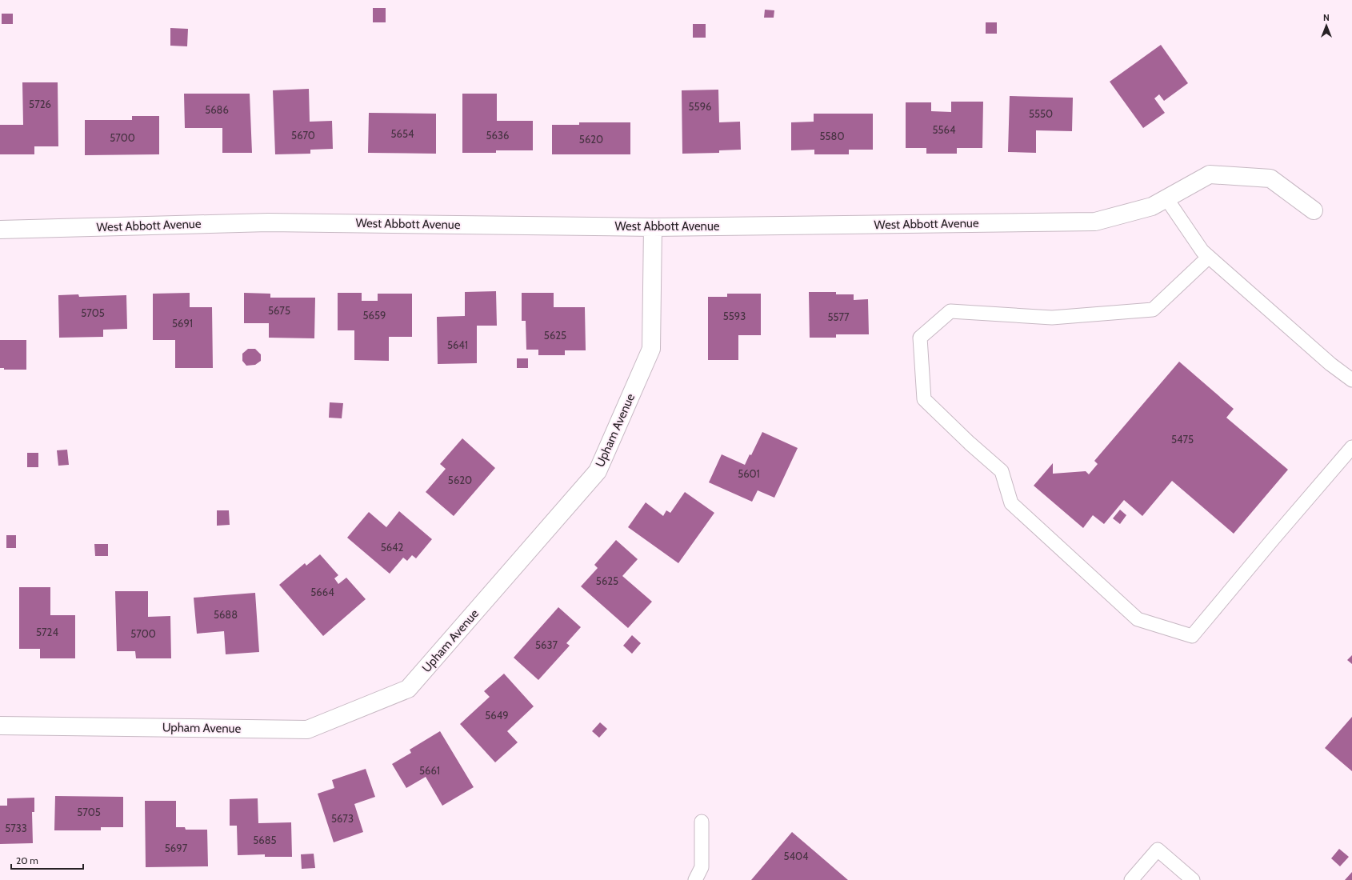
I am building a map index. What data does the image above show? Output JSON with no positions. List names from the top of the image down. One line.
{"streets":{"street":["West Abbott Avenue","Upham Avenue"]},"crossings":[["West Abbott Avenue","Upham Avenue"]],"house_numbers":["5726","5596","5686","5550","5564","5654","5670","5636","5580","5700","5620","5675","5705","5659","5593","5577","5691","5625","5641","5475","5601","5620","5642","5625","5664","5688","5724","5700","5637","5649","5661","5705","5673","5733","5685","5697","5404"],"scale_bar":"20 m","north":"top"}
